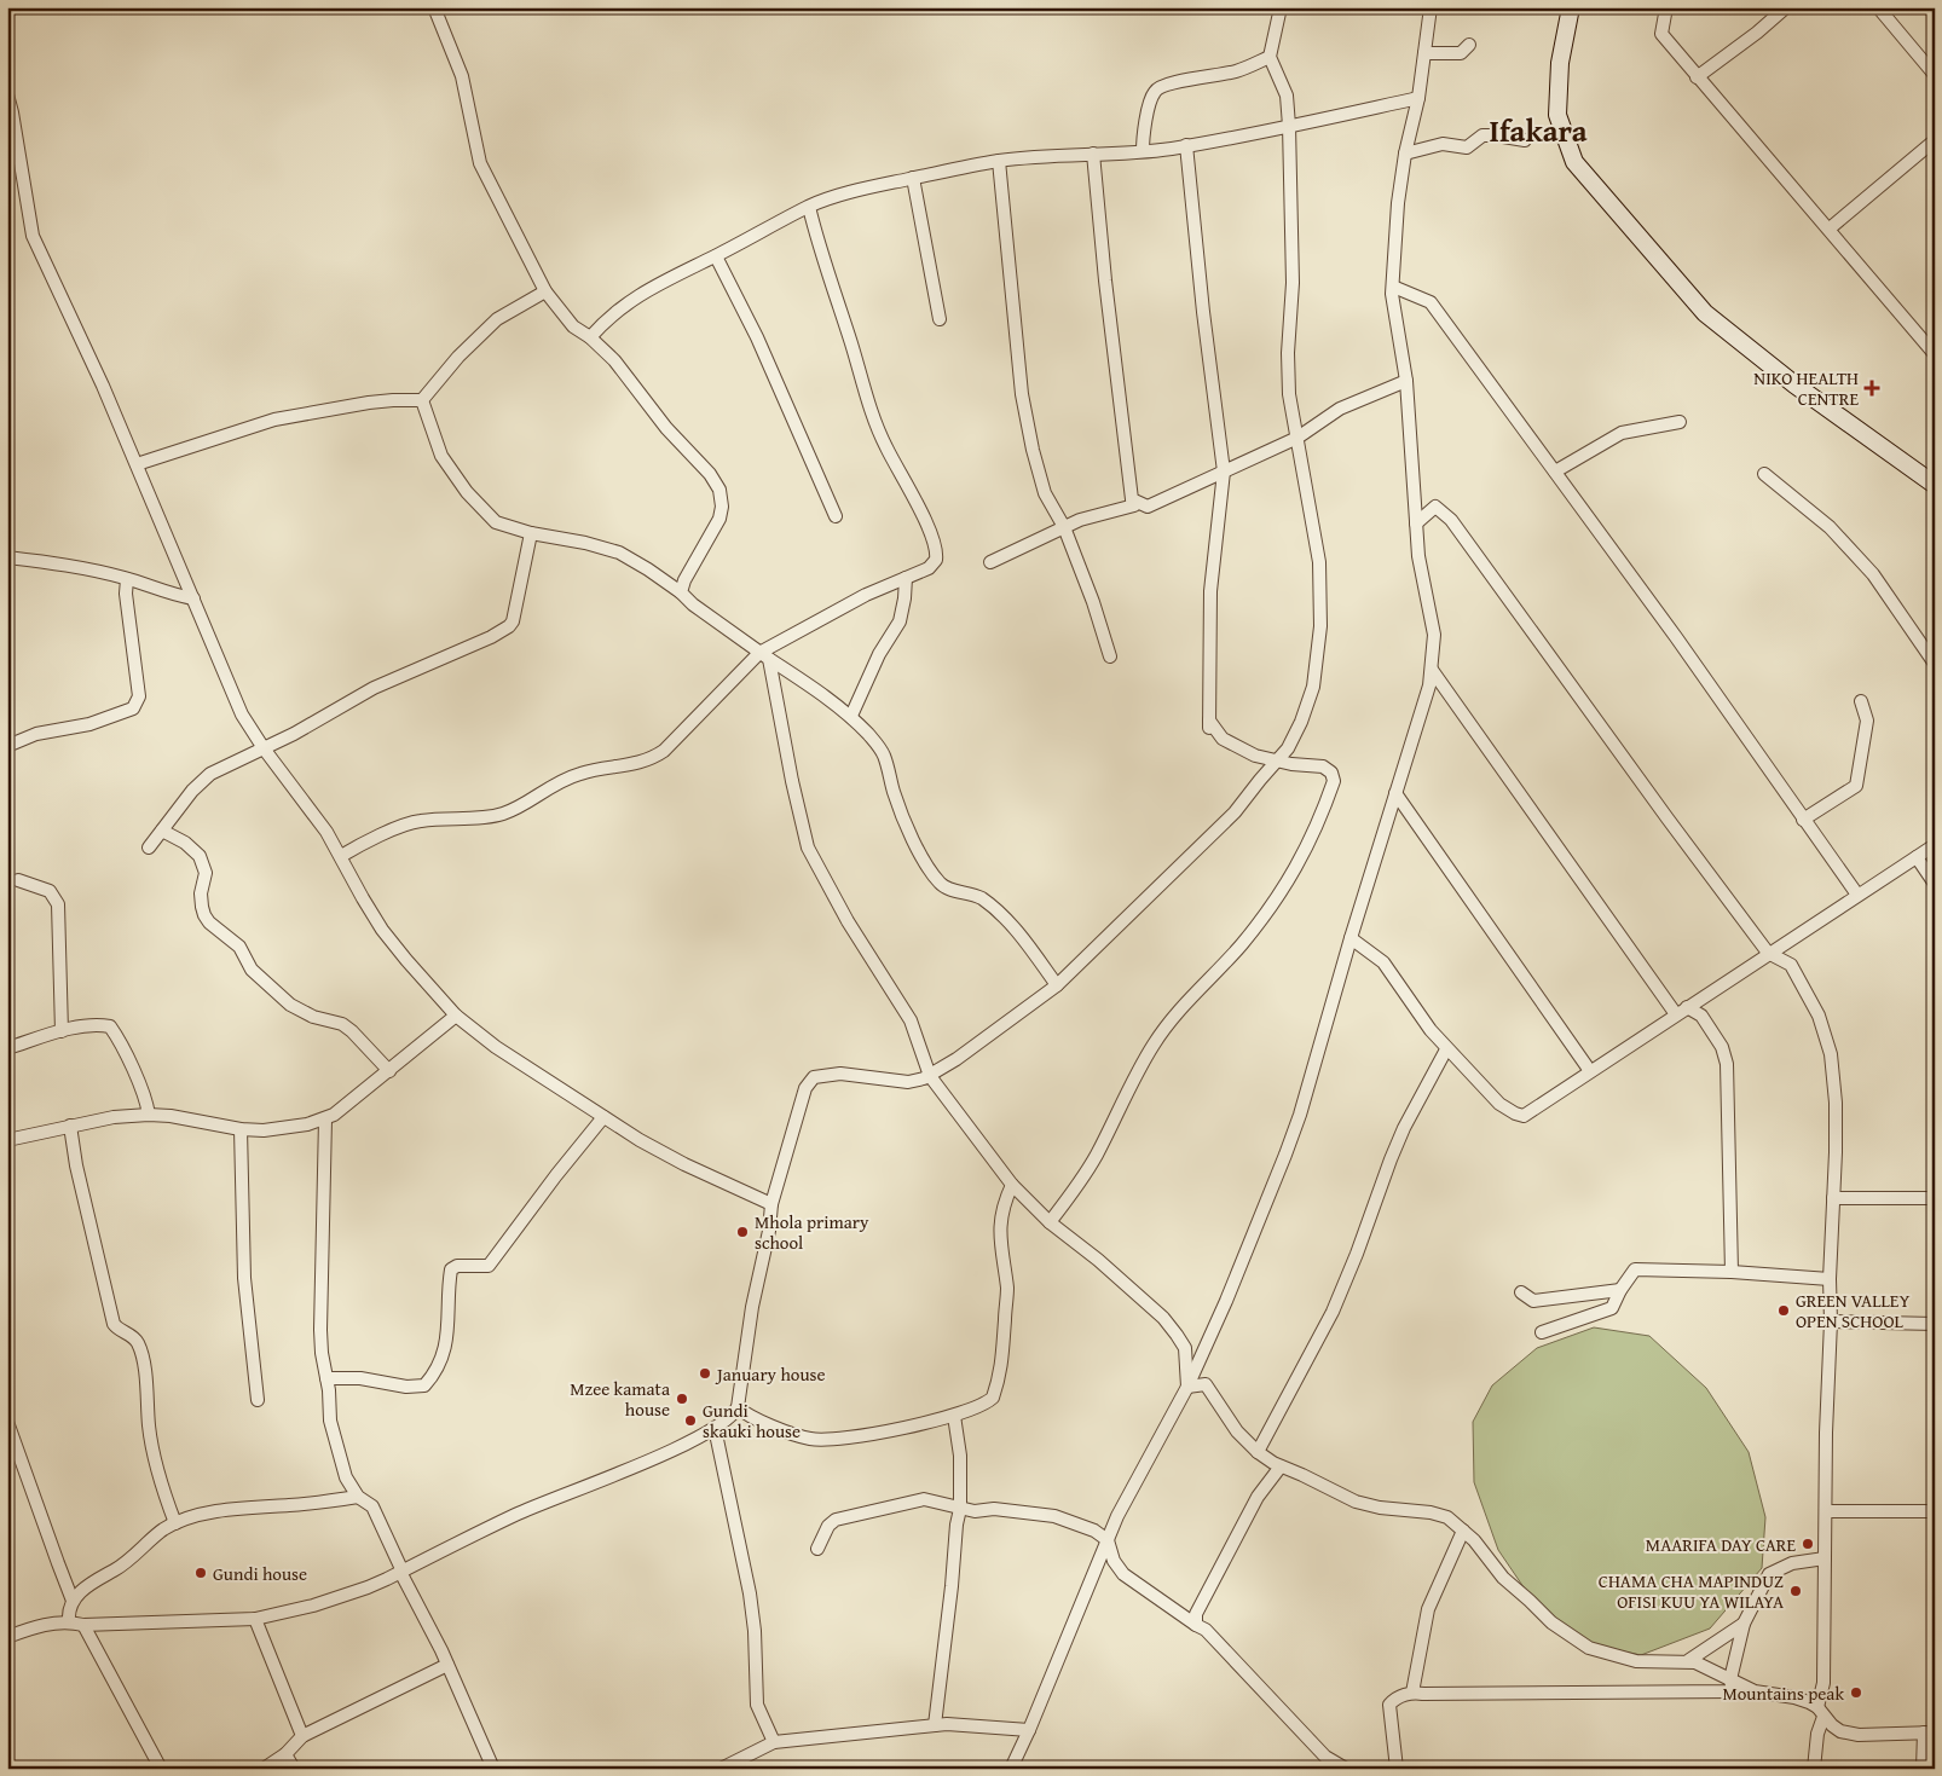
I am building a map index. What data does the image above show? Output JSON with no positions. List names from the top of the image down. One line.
{"districts":["Ifakara"],"places":{"health":["NIKO HEALTH CENTRE"],"other":["Mhola primary school","GREEN VALLEY OPEN SCHOOL","January house","Mzee kamata house","Gundi skauki house","MAARIFA DAY CARE","Gundi house","CHAMA CHA MAPINDUZ OFISI KUU YA WILAYA","Mountains peak"]}}
